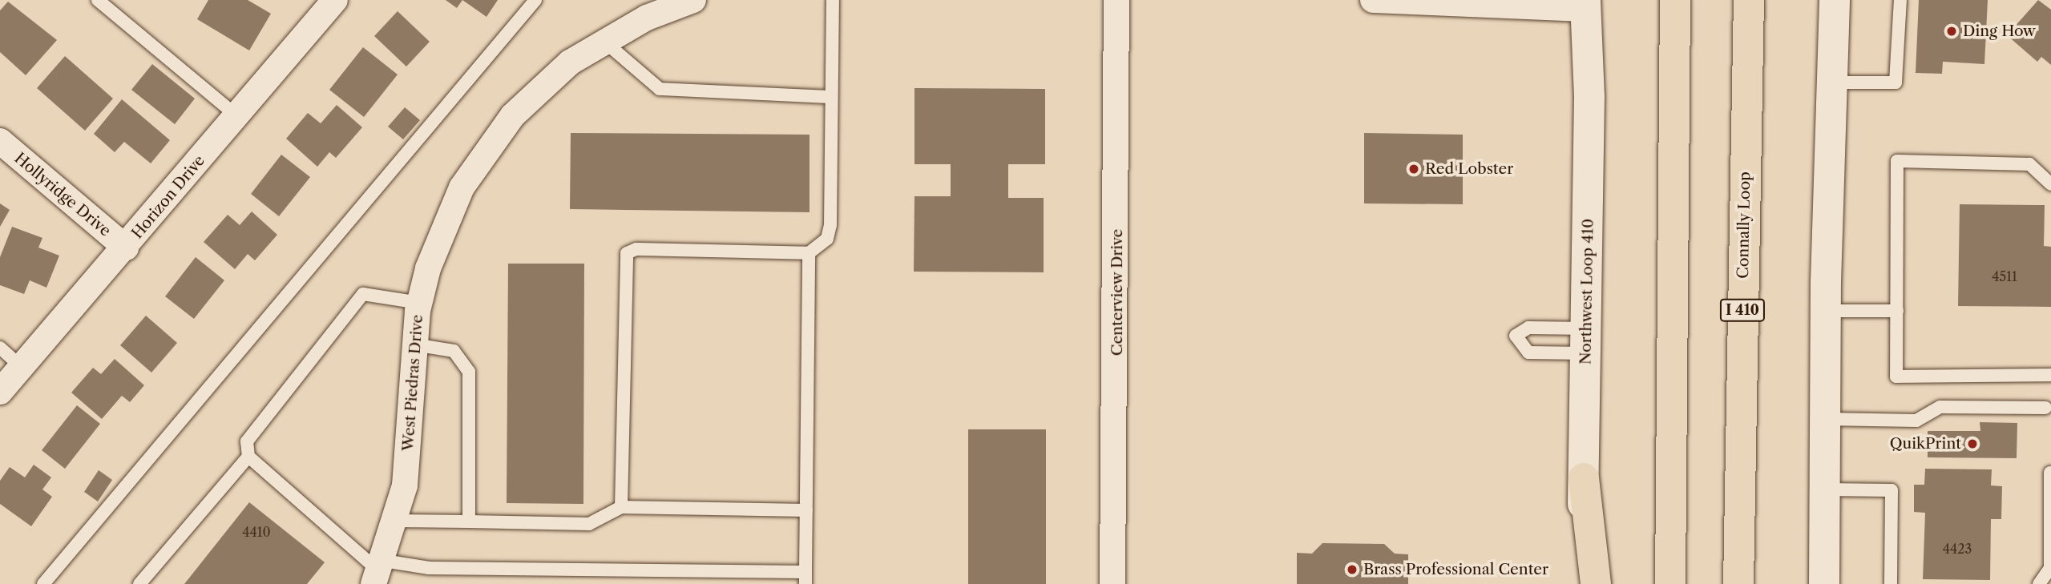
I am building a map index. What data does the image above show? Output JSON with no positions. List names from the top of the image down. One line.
{"streets":{"highway":["Connally Loop","I 410"],"main road":["Northwest Loop 410"],"street":["Hollyridge Drive","Horizon Drive","Centerview Drive","West Piedras Drive"]},"crossings":[["Hollyridge Drive","Horizon Drive"]],"places":["Ding How","Red Lobster","QuikPrint","Brass Professional Center"],"house_numbers":["4511","4410","4423"]}
